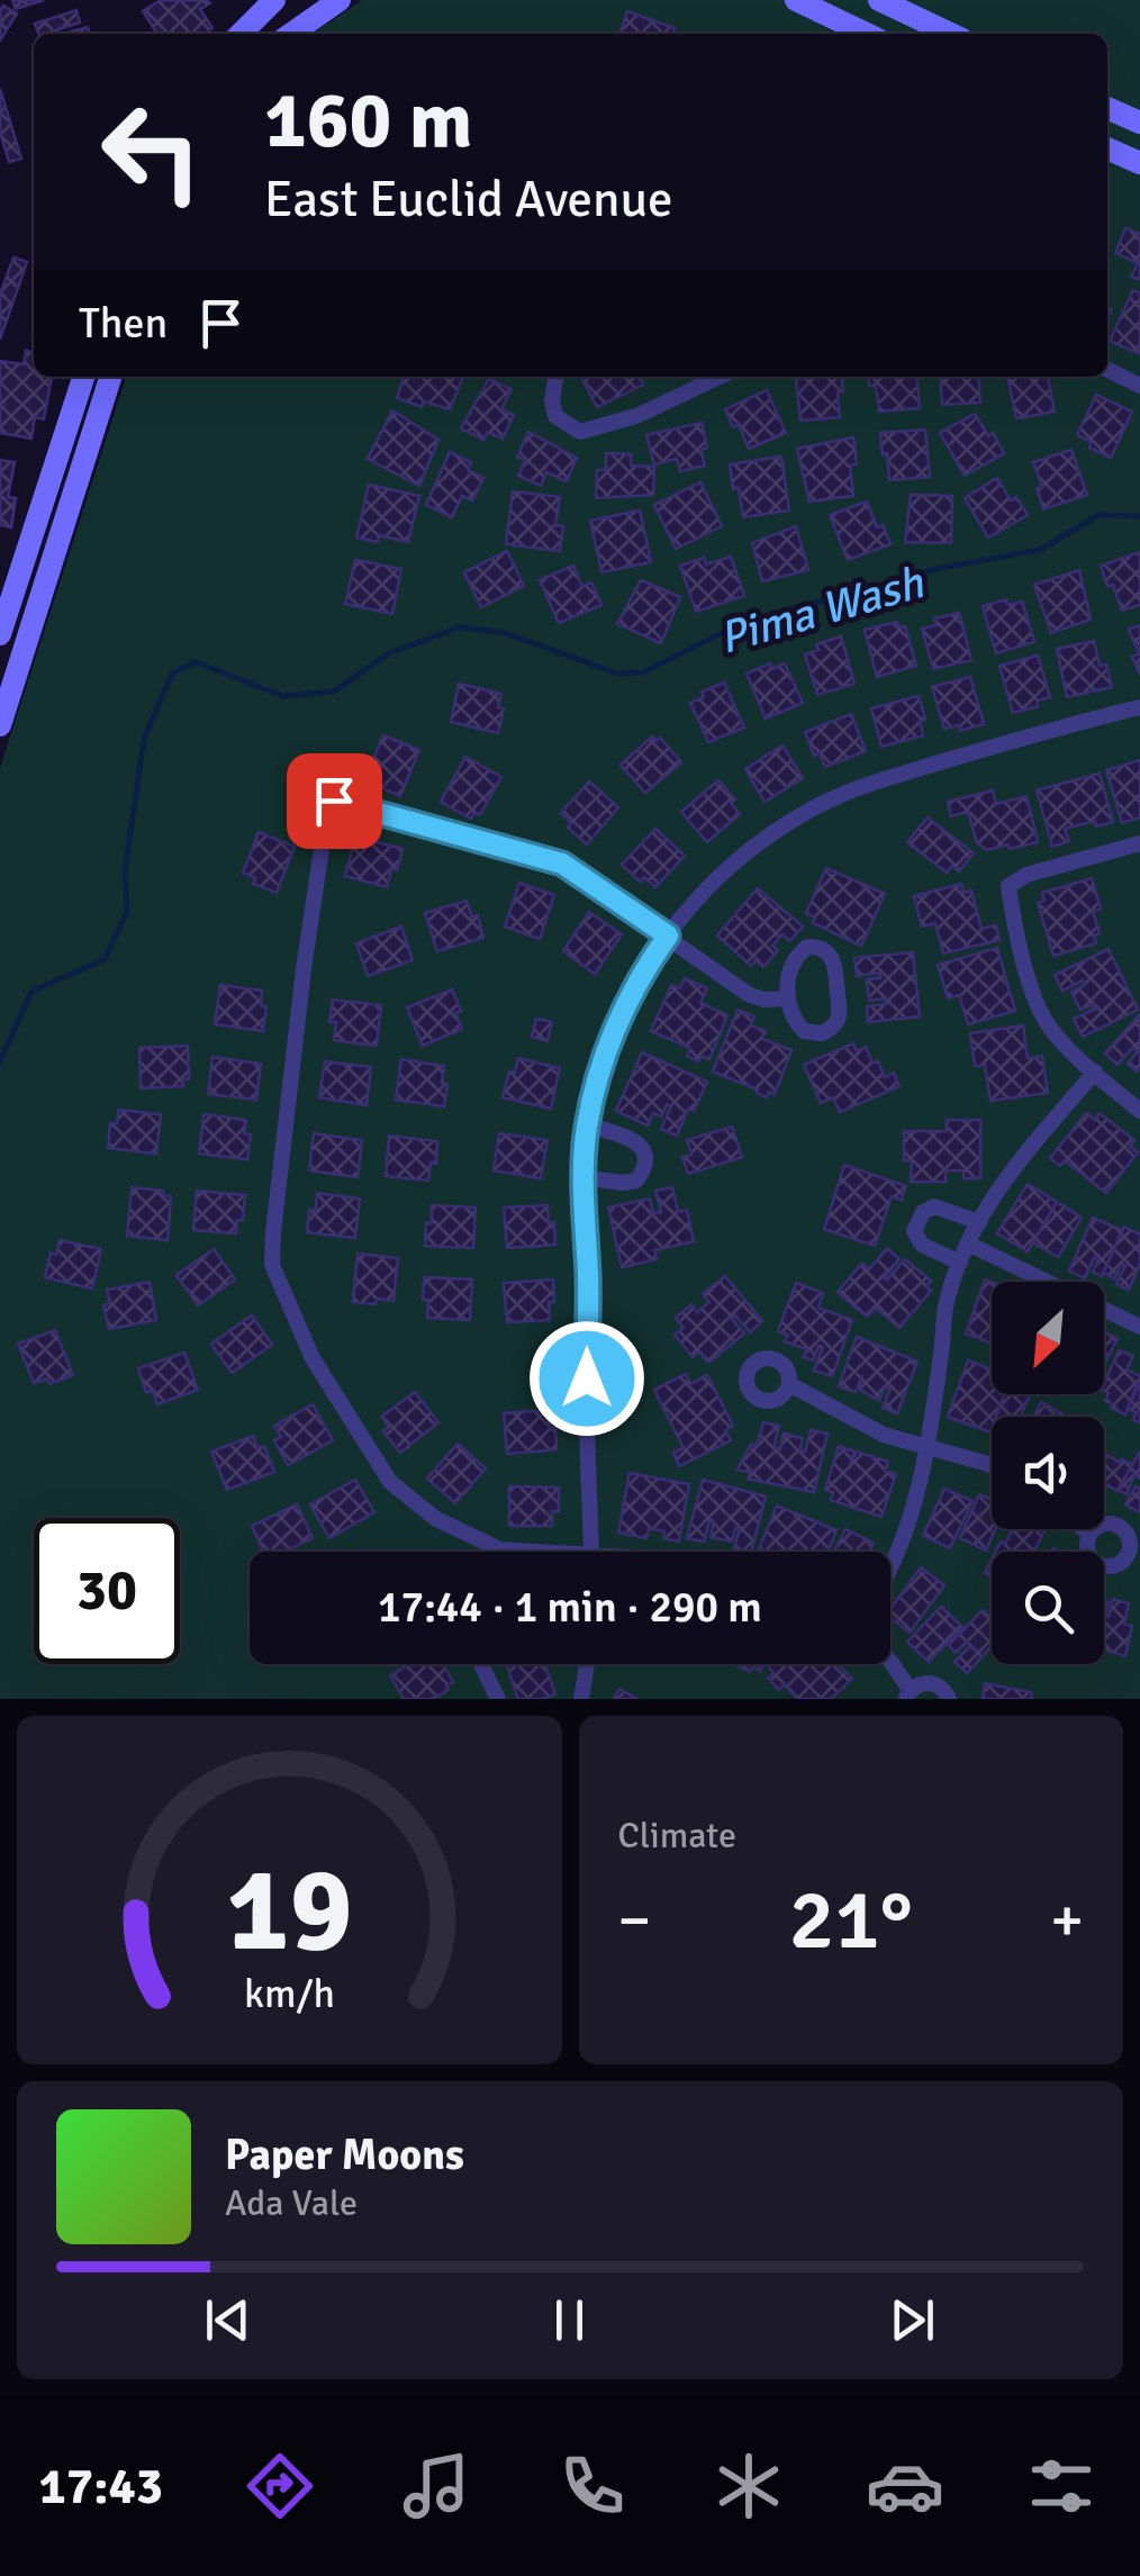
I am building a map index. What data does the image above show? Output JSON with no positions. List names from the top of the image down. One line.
{"water":["Pima Wash"],"north":"bottom left","page":{"turn":["160 m","East Euclid Avenue"],"then":"Then","limit":"30","trip":"17:44 · 1 min · 290 m","tile":"Climate","heat":["−","21°","+"],"song":["Paper Moons","Ada Vale"],"tabs":"17:43","gauge":["19","km/h"]}}
